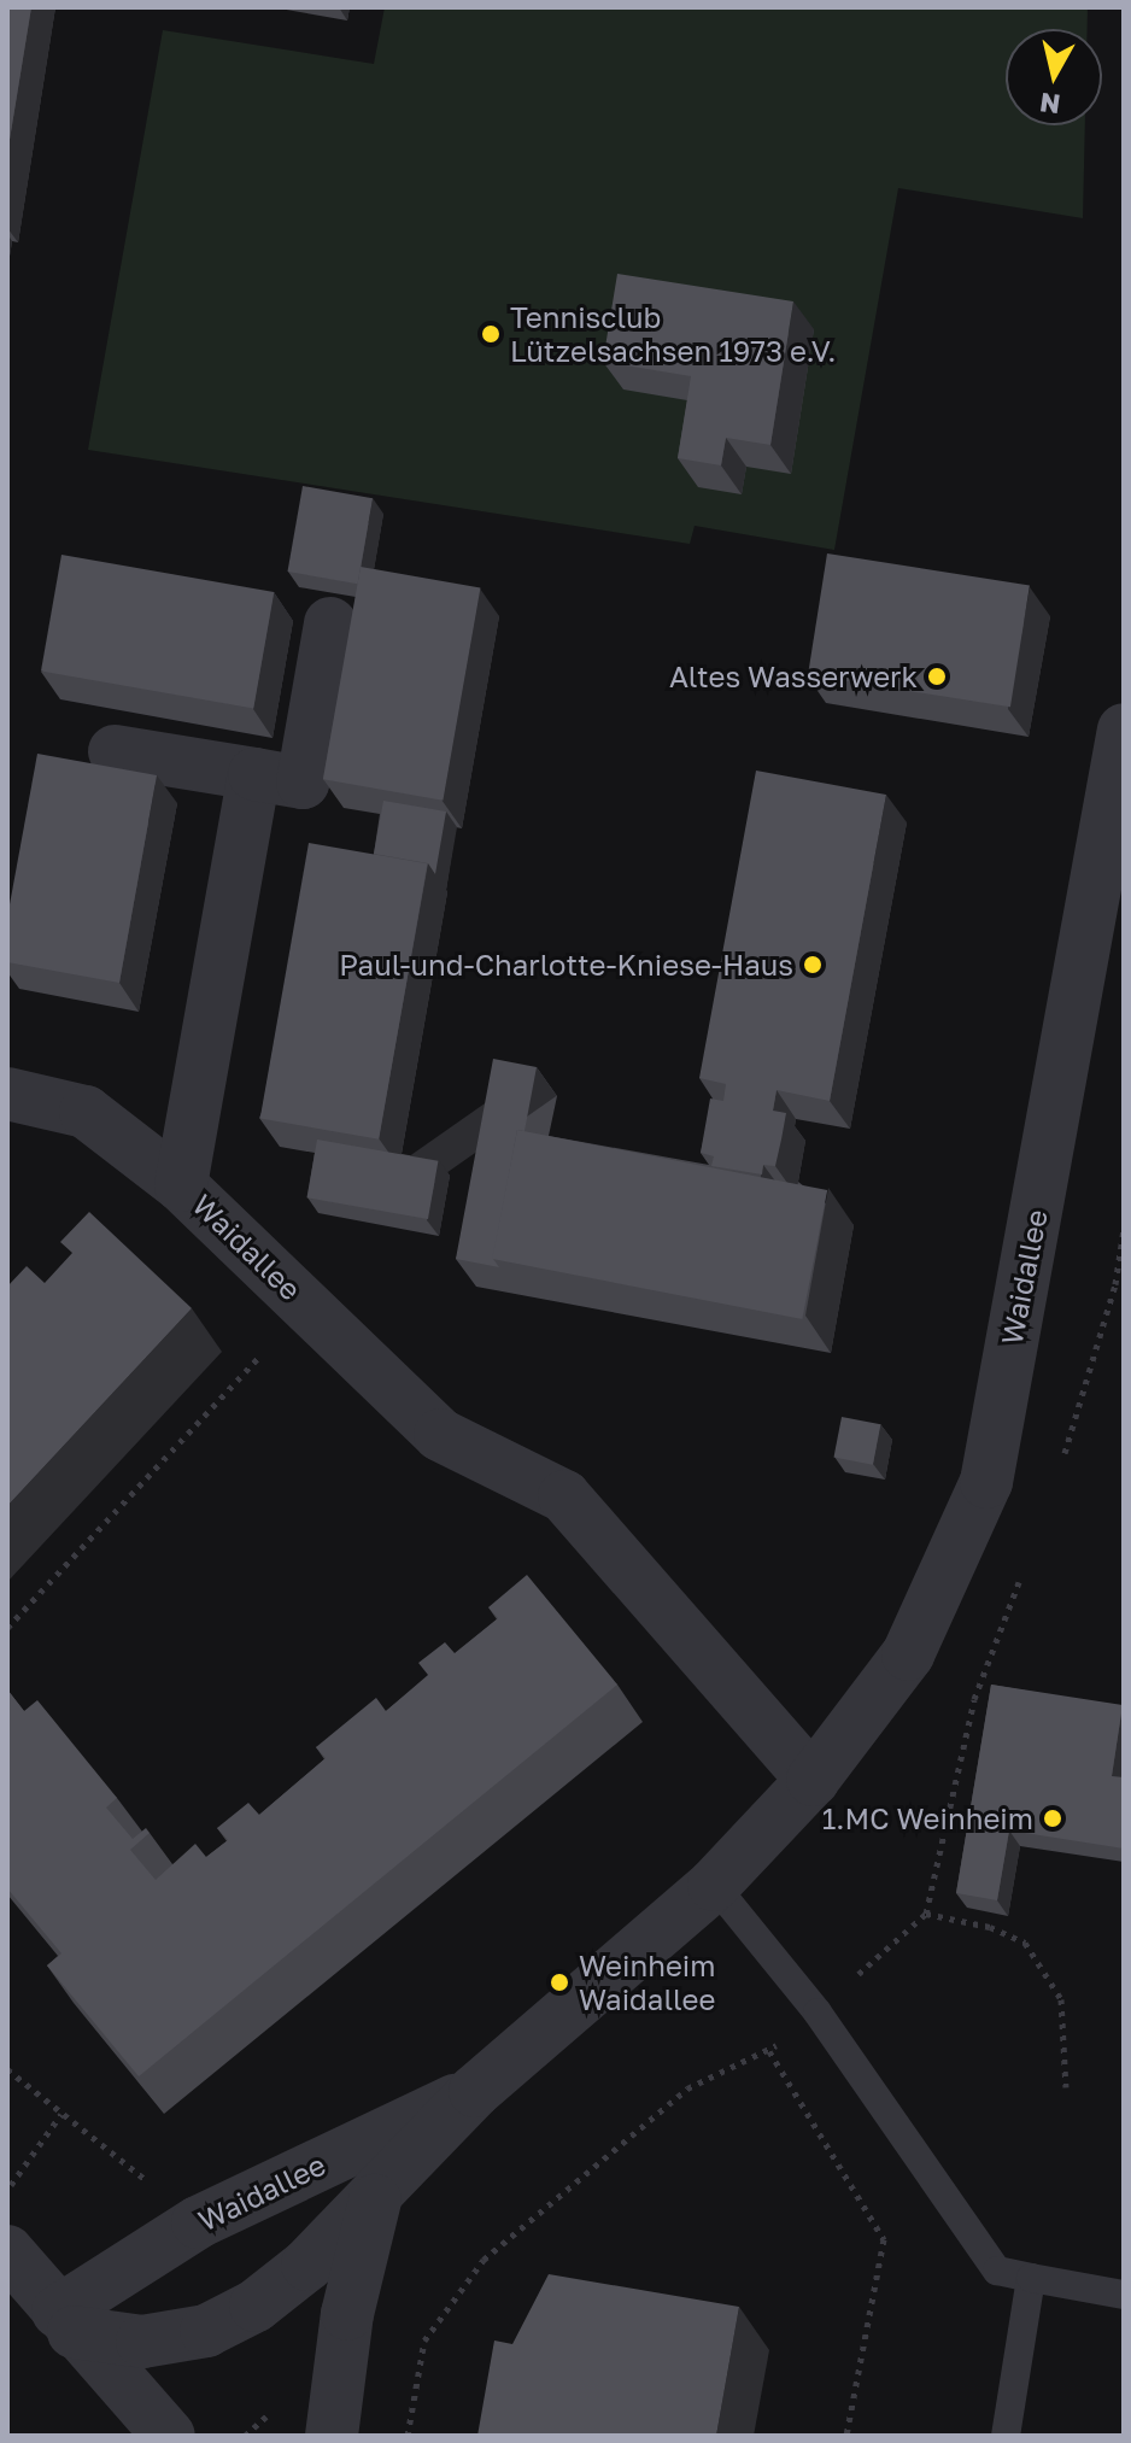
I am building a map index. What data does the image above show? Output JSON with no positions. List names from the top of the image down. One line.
{"streets":{"street":["Waidallee"]},"places":["Tennisclub Lützelsachsen 1973 e.V.","Altes Wasserwerk","Paul-und-Charlotte-Kniese-Haus","1.MC Weinheim","Weinheim Waidallee"],"north":"bottom"}
